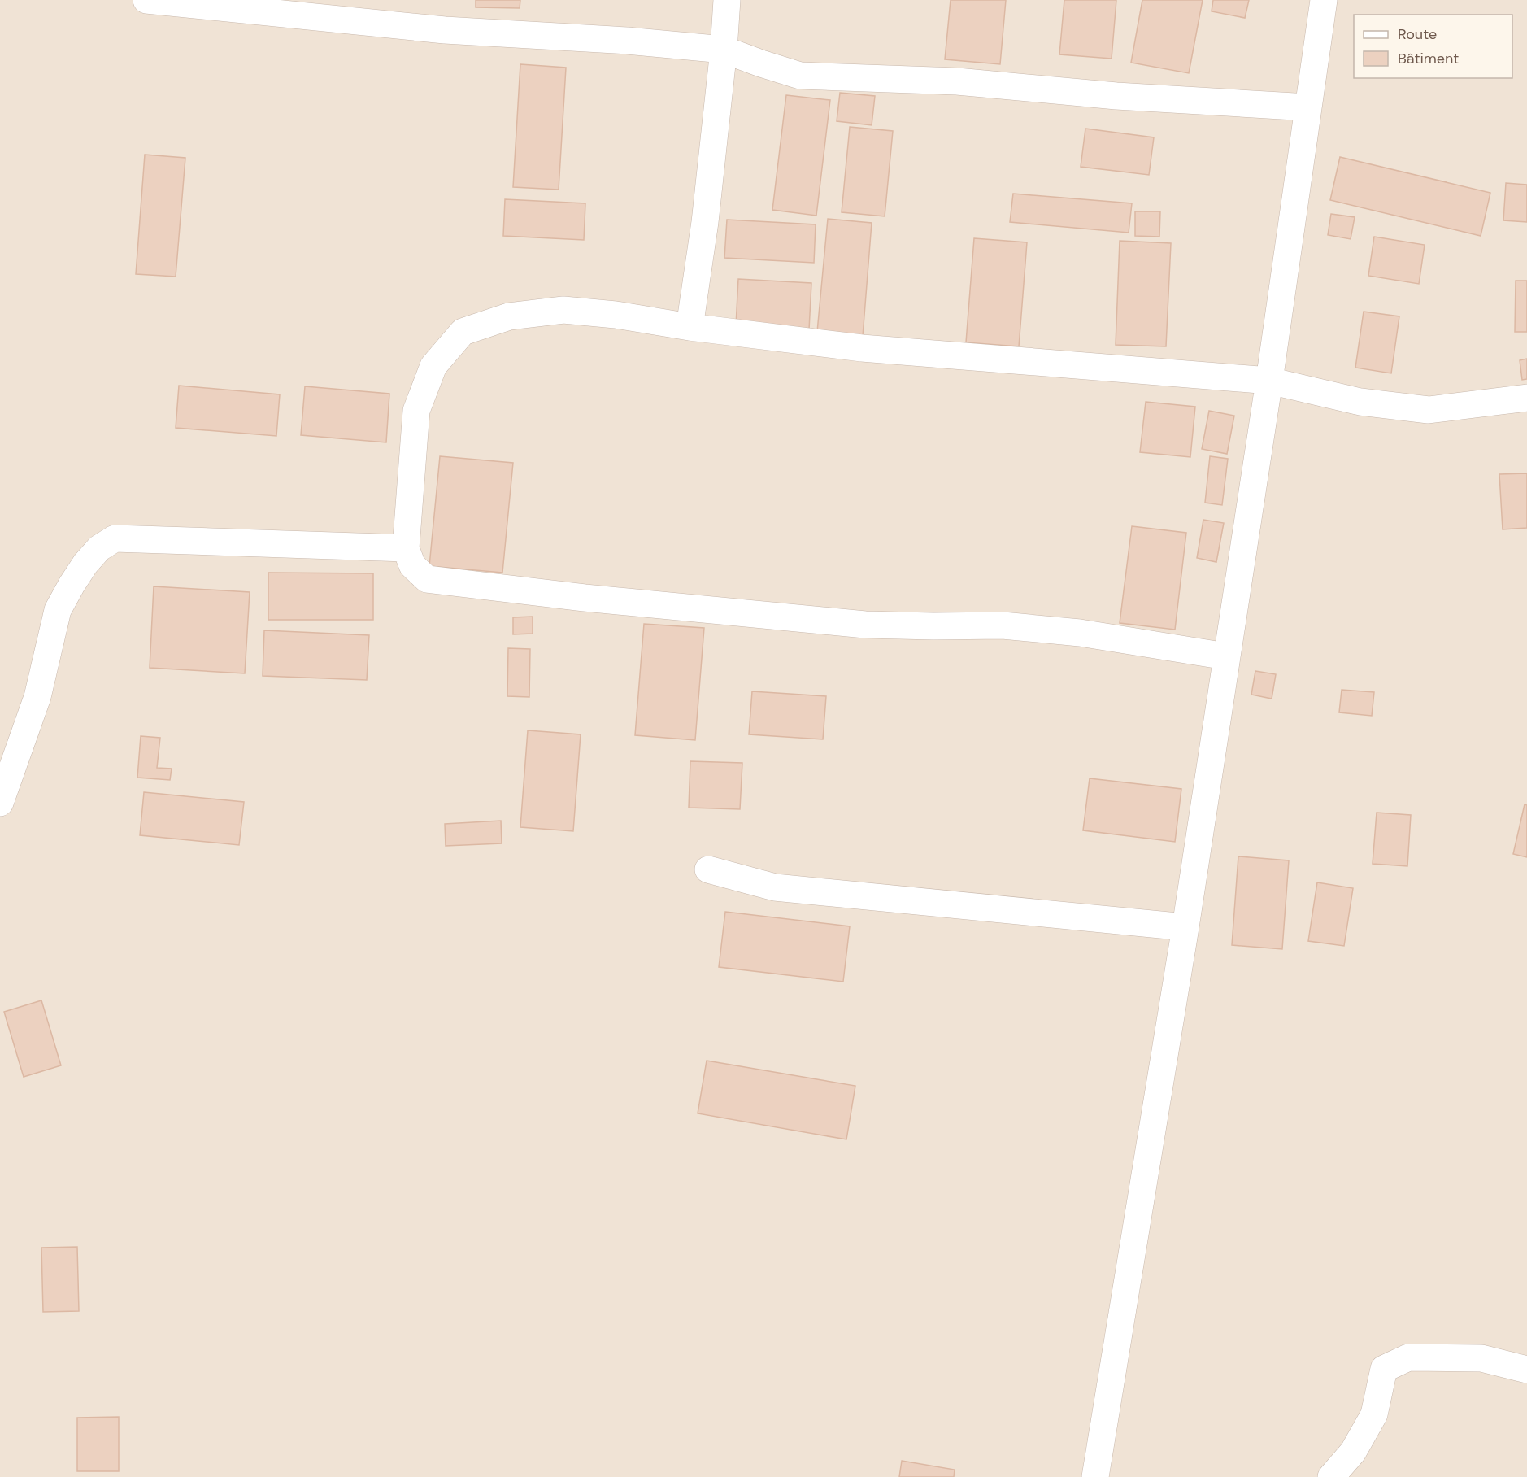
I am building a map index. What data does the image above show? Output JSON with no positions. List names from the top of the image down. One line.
{"legend":["Route","Bâtiment"]}
